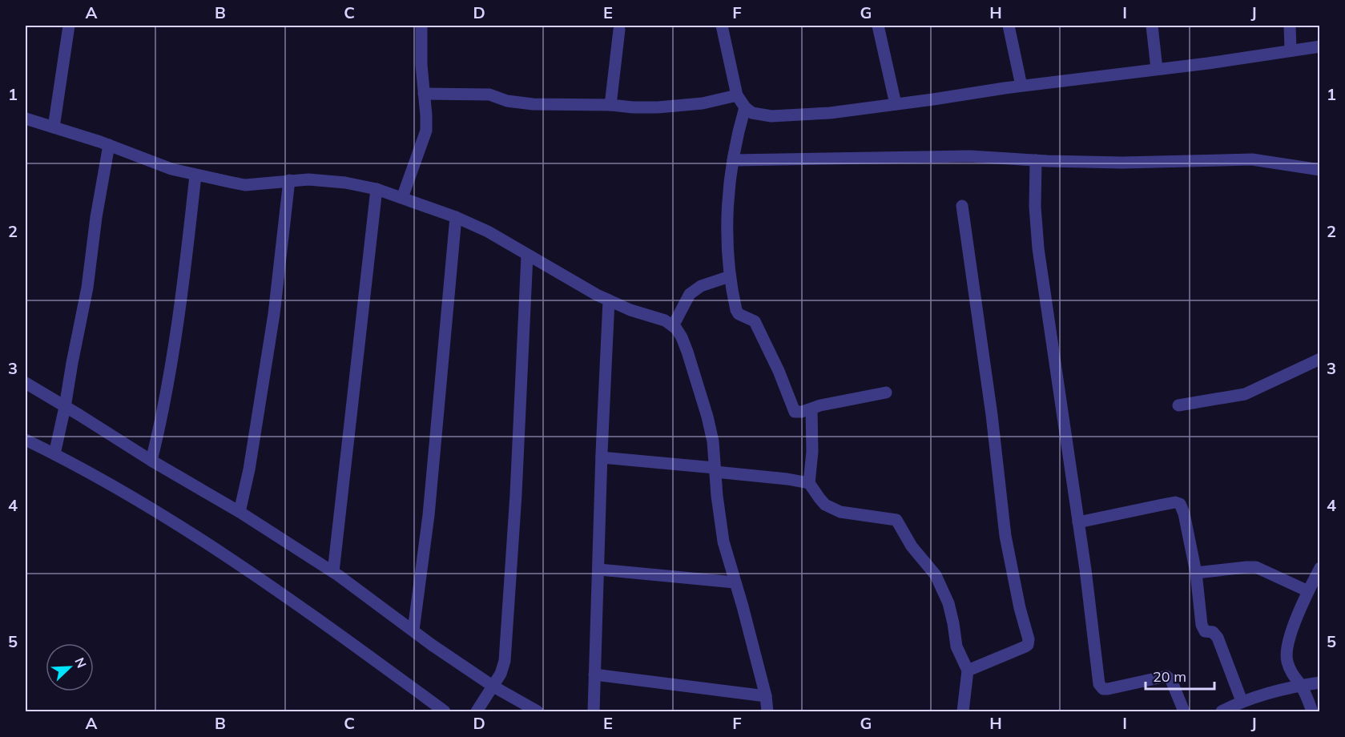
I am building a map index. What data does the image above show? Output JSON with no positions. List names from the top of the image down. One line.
{"scale_bar":"20 m","north":"top right","grid":{"columns":["A","B","C","D","E","F","G","H","I","J"],"rows":["1","2","3","4","5"]}}
